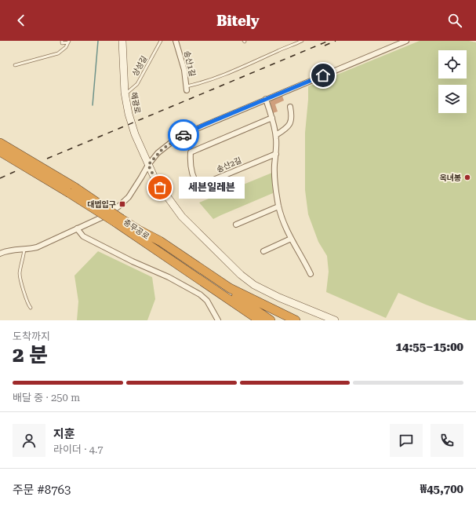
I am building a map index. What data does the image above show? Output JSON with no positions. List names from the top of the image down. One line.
{"streets":{"highway":["충무공로"],"main road":["해광로"],"street":["송산1길","송산2길"],"lane":["상성길"]},"crossings":[["상성길","해광로"]],"places":{"other":["옥녀봉","세븐일레븐"],"transit":["대법입구"]},"page":{"header":"Bitely","bubble":"세븐일레븐","heading":["2 분","도착까지","14:55–15:00"],"panel":["지훈","라이더 · 4.7","주문 #8763","₩45,700"],"bar":"배달 중 · 250 m"}}
